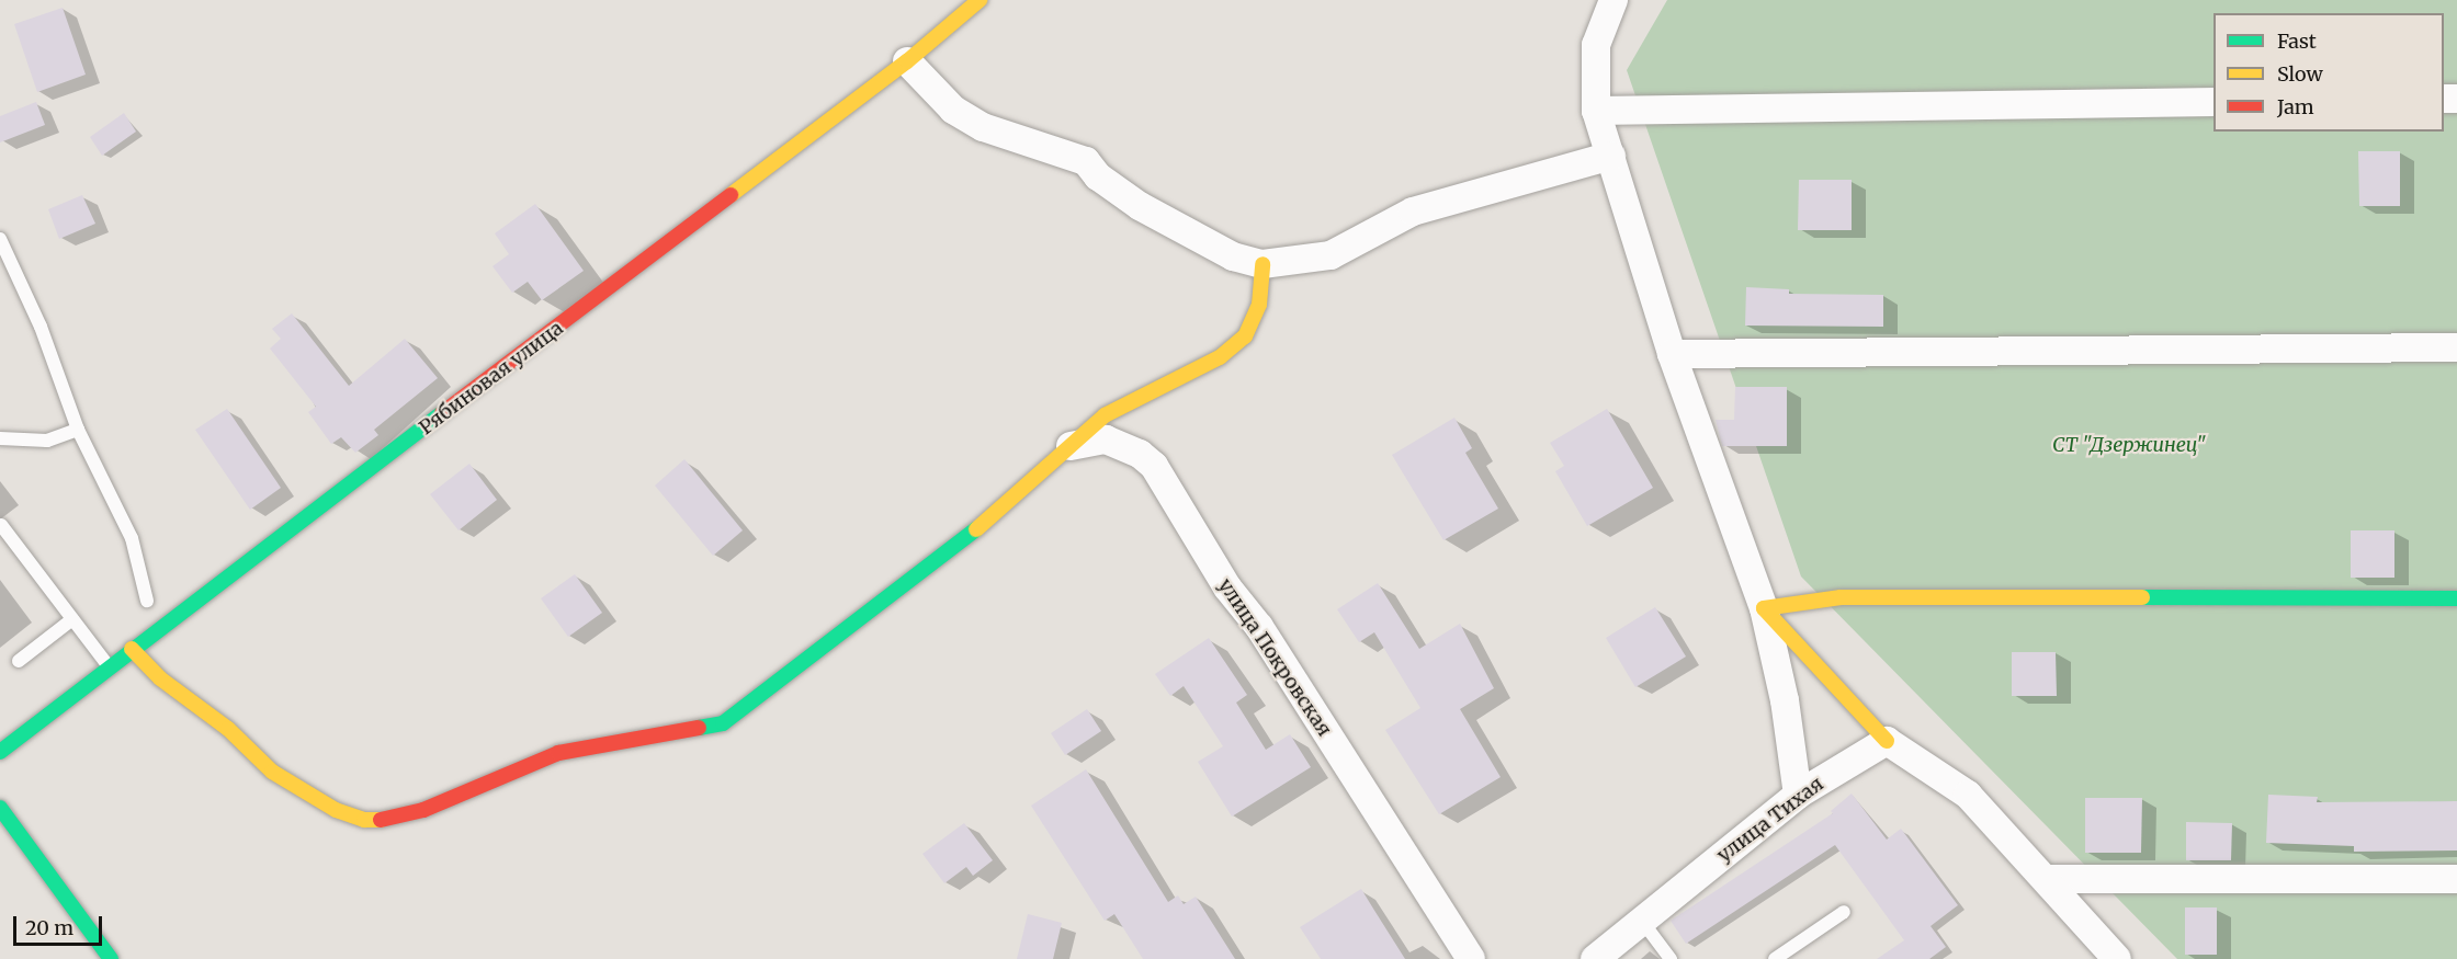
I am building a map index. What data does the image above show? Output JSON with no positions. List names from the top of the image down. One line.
{"streets":{"street":["Рябиновая улица","улица Покровская","улица Тихая"]},"parks":["СТ \"Дзержинец\""],"legend":["Fast","Slow","Jam"],"scale_bar":"20 m"}
